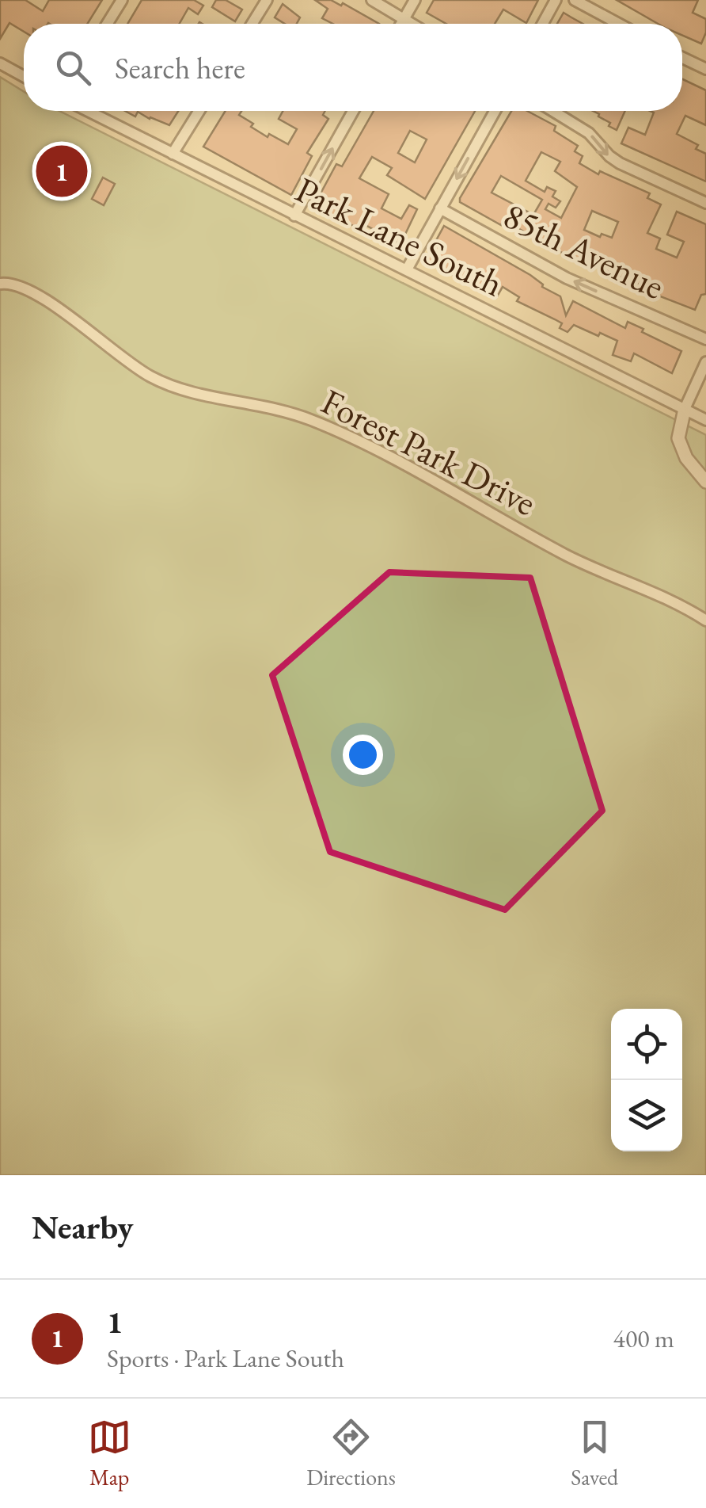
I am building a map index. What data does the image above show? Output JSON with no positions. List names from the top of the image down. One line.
{"streets":{"street":["Park Lane South","85th Avenue","Forest Park Drive"]},"one_way":["85th Avenue"],"page":{"search":"Search here","pins":"1","heading":"Nearby","list":[{"mark":"1","name":"1","note":"Sports · Park Lane South","value":"400 m"}],"nav":["Map","Directions","Saved"]}}
